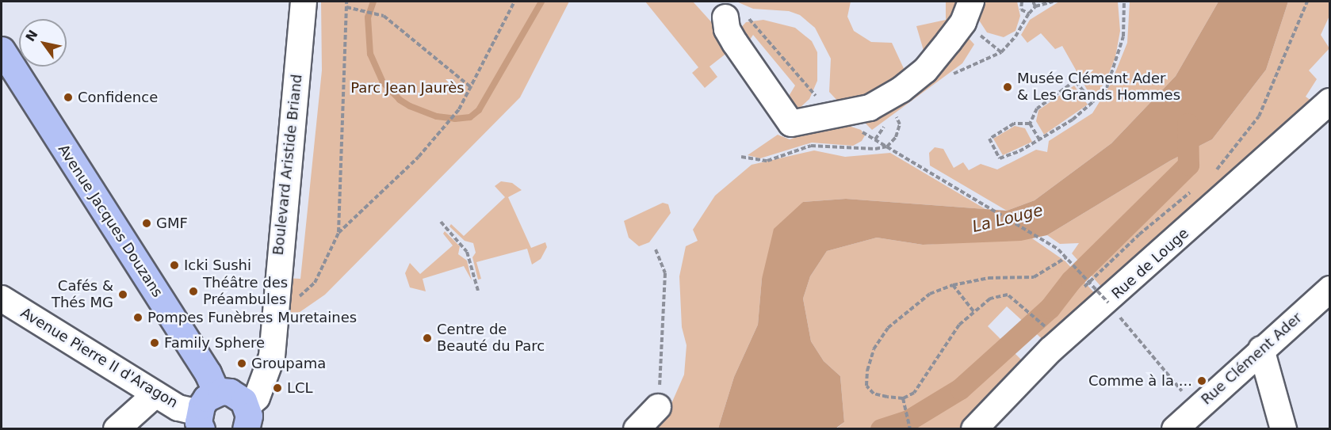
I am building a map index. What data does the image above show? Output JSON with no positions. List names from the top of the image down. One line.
{"streets":{"main road":["Avenue Jacques Douzans"],"street":["Boulevard Aristide Briand","Rue de Louge","Avenue Pierre II d'Aragon","Rue Clément Ader"]},"water":["La Louge"],"parks":["Parc Jean Jaurès"],"places":["Musée Clément Ader & Les Grands Hommes","Confidence","GMF","Icki Sushi","Théâtre des Préambules","Cafés & Thés MG","Pompes Funèbres Muretaines","Centre de Beauté du Parc","Family Sphere","Groupama","Comme à la ...","LCL"],"north":"top left"}
